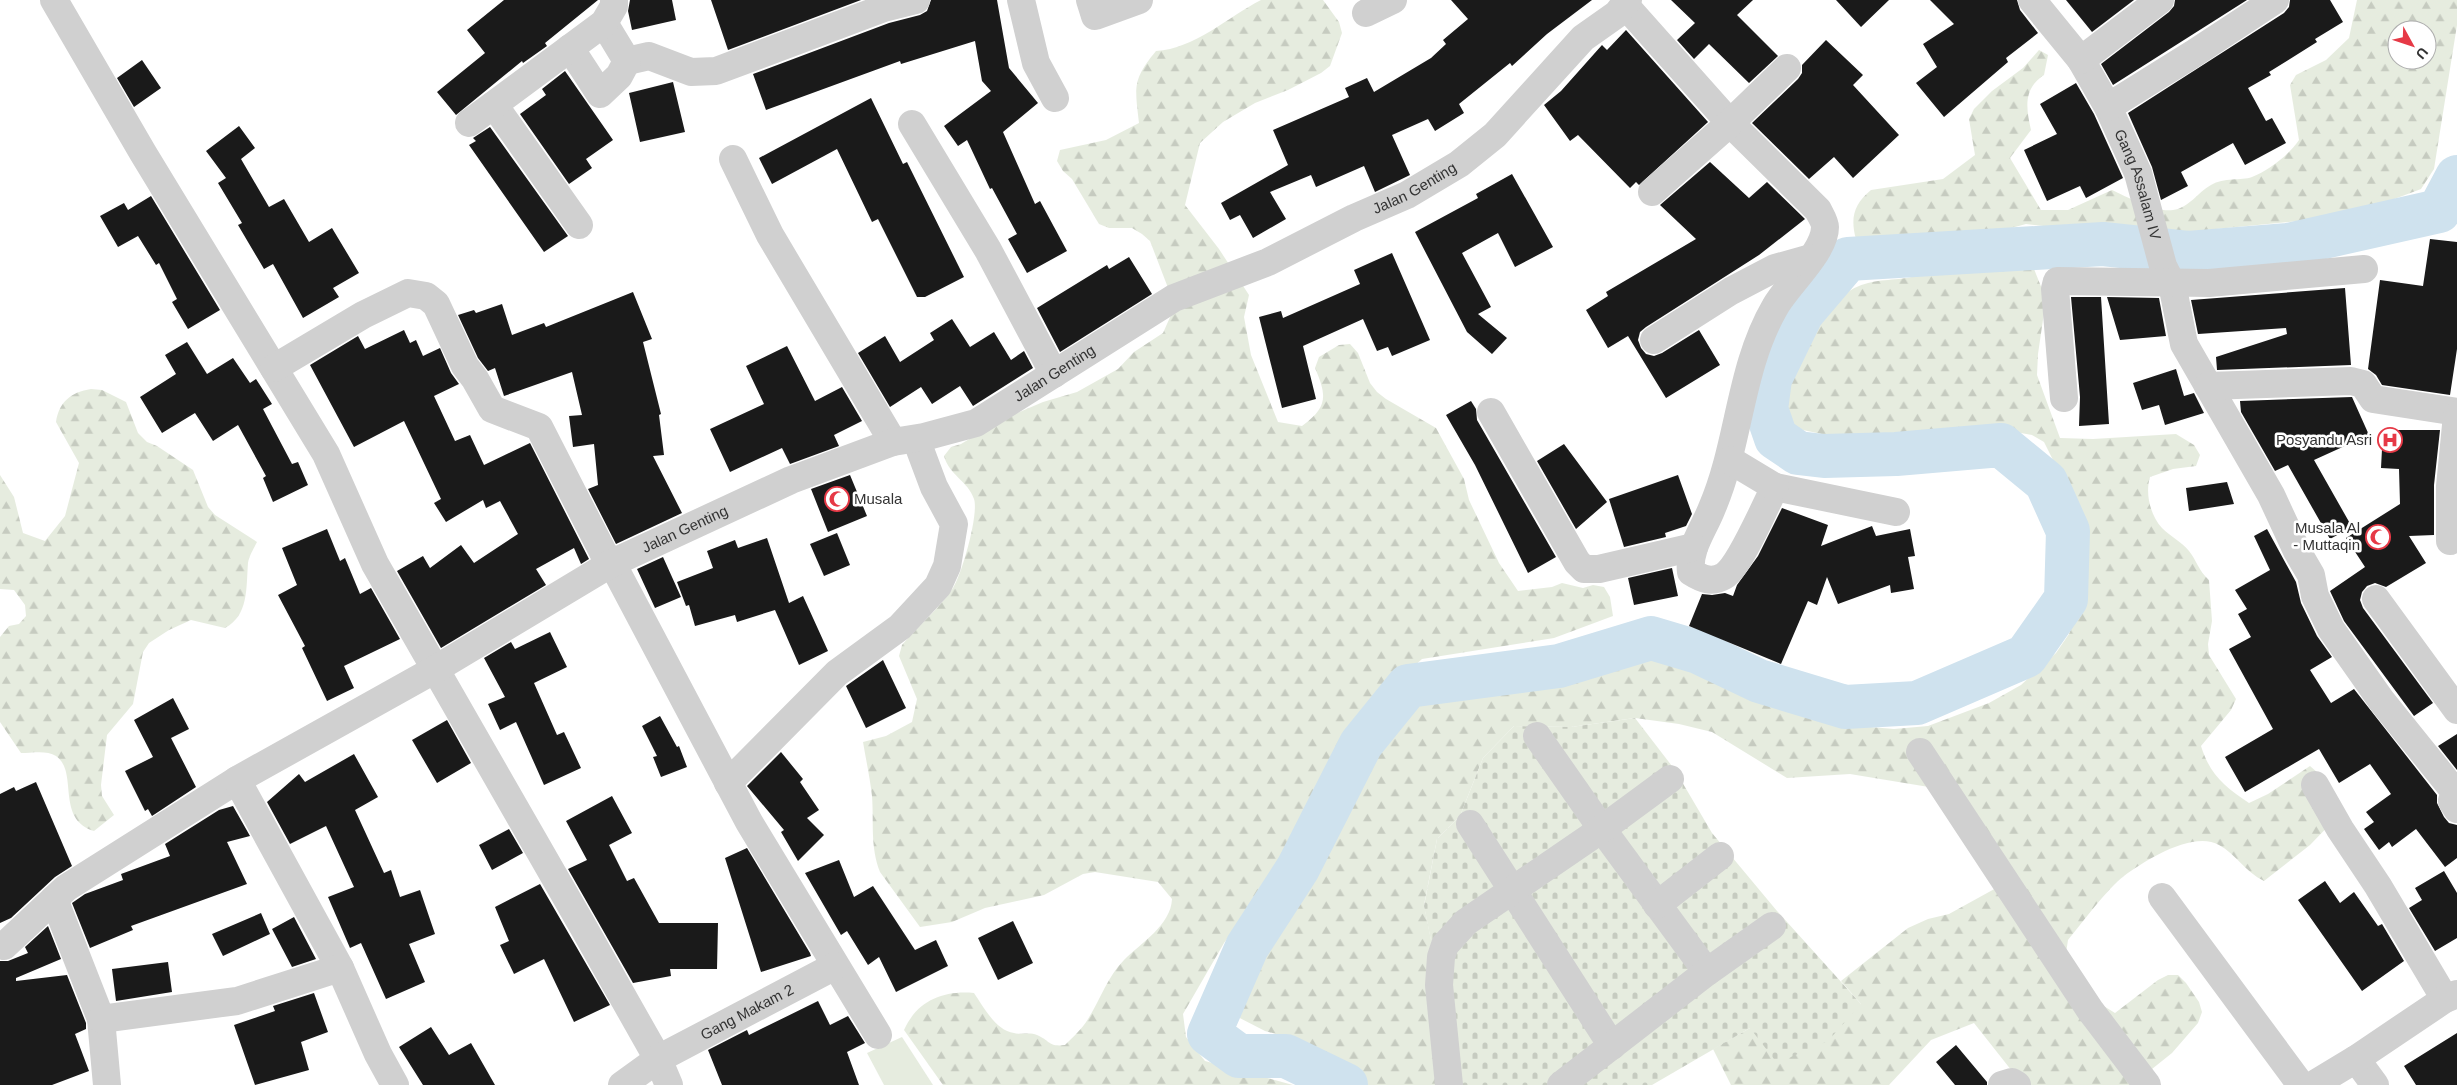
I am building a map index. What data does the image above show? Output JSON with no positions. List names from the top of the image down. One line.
{"streets":{"street":["Gang Assalam IV","Jalan Genting","Gang Makam 2"]},"places":{"hospital":["Posyandu Asri"],"mosque":["Musala","Musala Al - Muttaqin"]},"north":"bottom right"}
